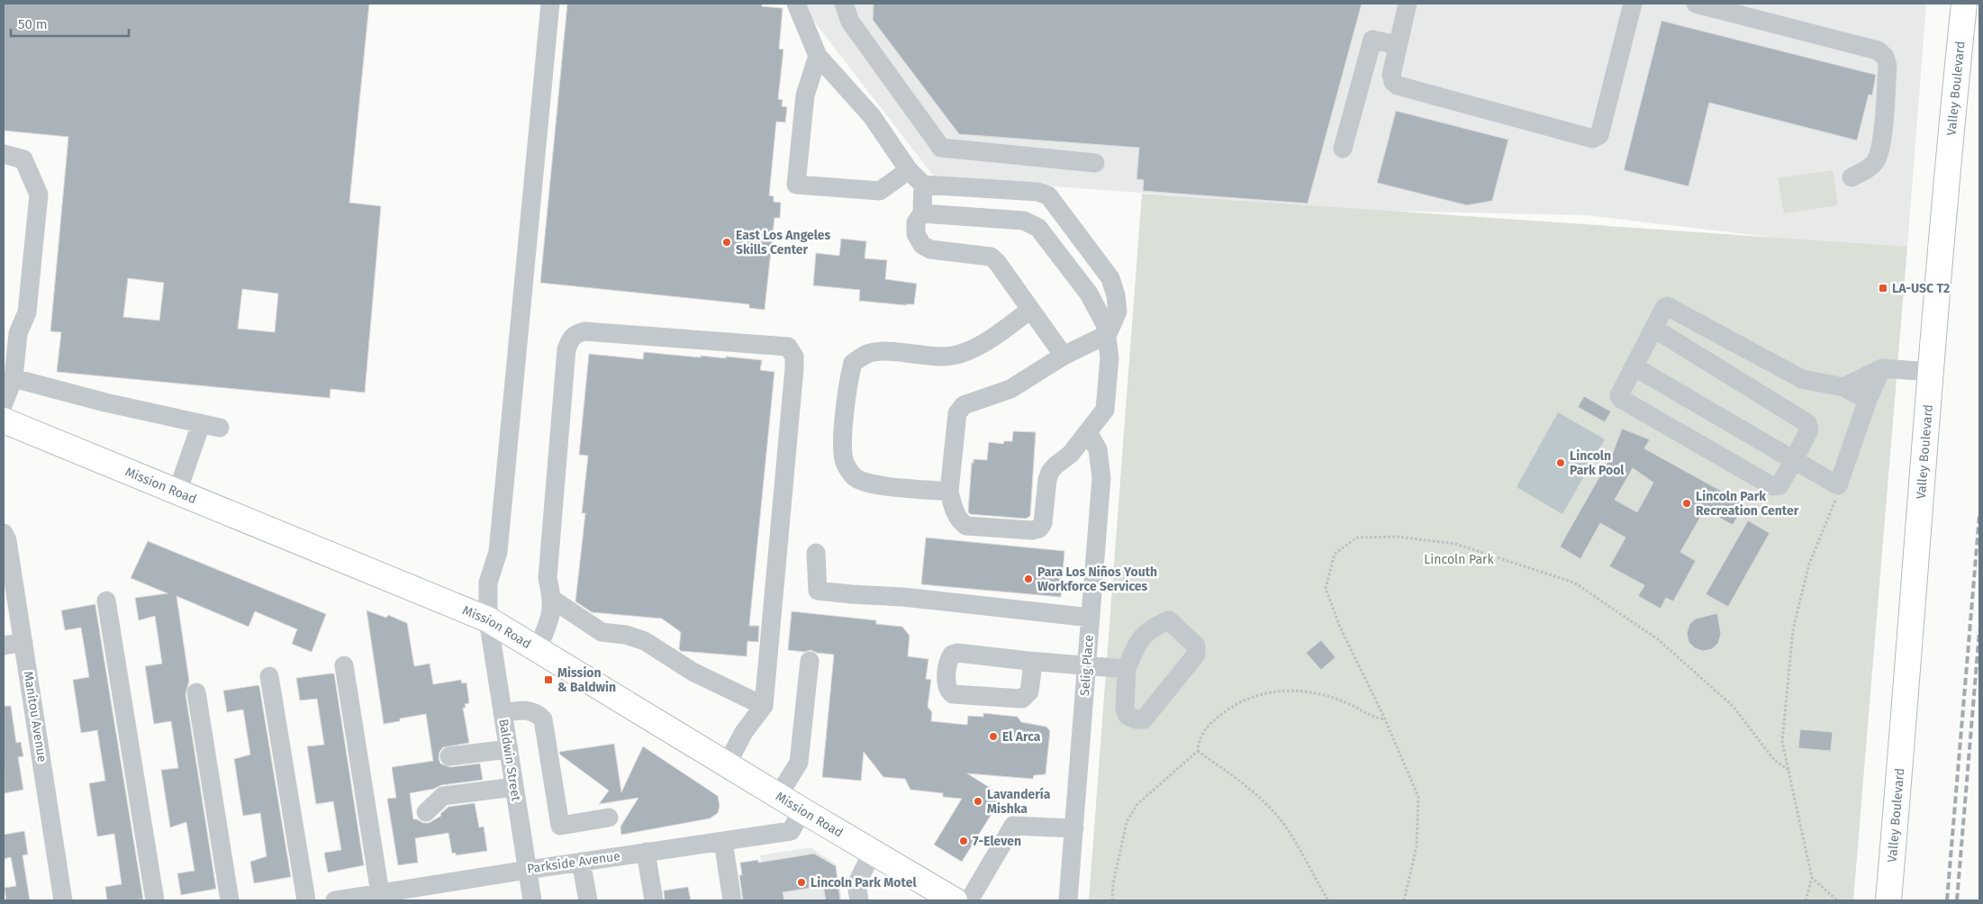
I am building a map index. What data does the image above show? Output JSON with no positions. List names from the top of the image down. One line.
{"streets":{"main road":["Valley Boulevard","Mission Road"],"street":["Selig Place","Manitou Avenue","Baldwin Street","Parkside Avenue"]},"crossings":[["Mission Road","Baldwin Street"],["Mission Road","Parkside Avenue"],["Baldwin Street","Parkside Avenue"]],"parks":["Lincoln Park"],"places":{"other":["East Los Angeles Skills Center","Lincoln Park Pool","Lincoln Park Recreation Center","Para Los Niños Youth Workforce Services","El Arca","Lavandería Mishka","7-Eleven","Lincoln Park Motel"],"transit":["LA-USC T2","Mission & Baldwin"]},"scale_bar":"50 m"}
